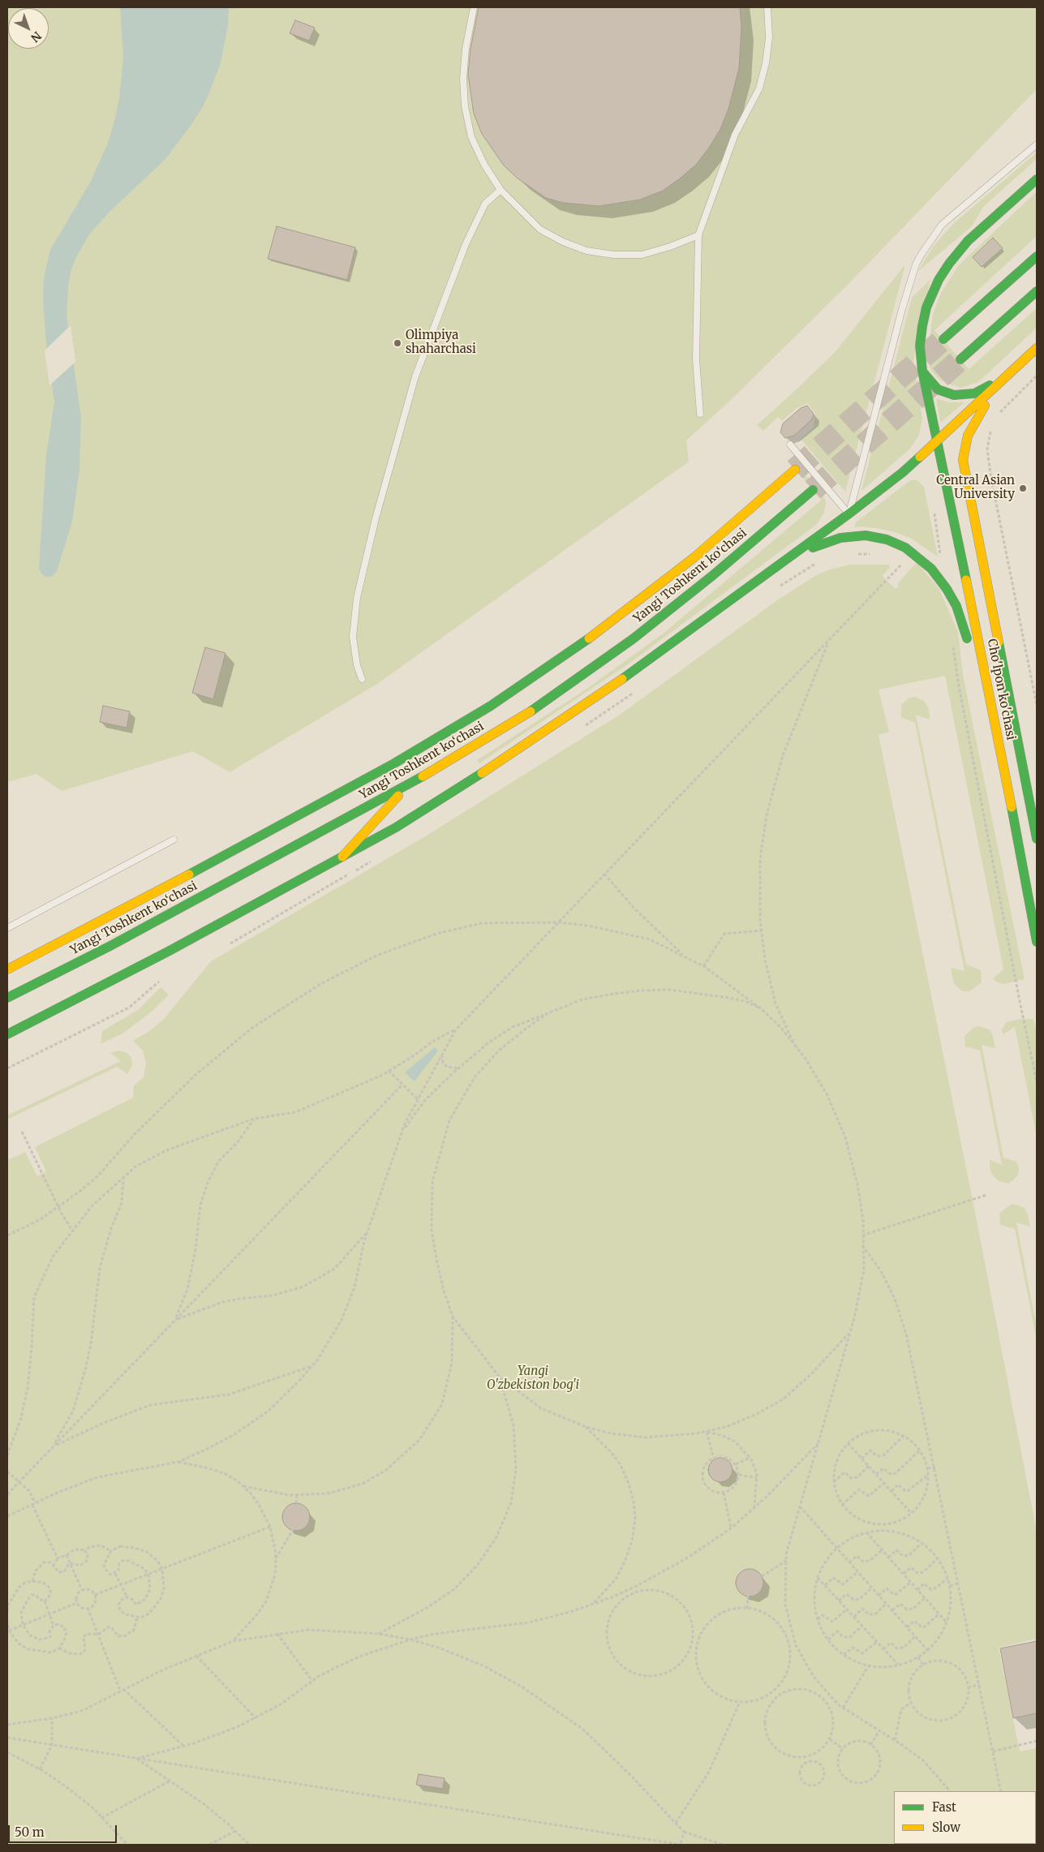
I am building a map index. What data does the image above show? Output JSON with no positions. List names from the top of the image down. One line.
{"streets":{"main road":["Yangi Toshkent ko‘chasi","Cho'lpon ko'chasi"]},"parks":["Yangi O'zbekiston bog'i"],"places":["Olimpiya shaharchasi","Central Asian University"],"legend":["Fast","Slow"],"scale_bar":"50 m","north":"bottom right"}
